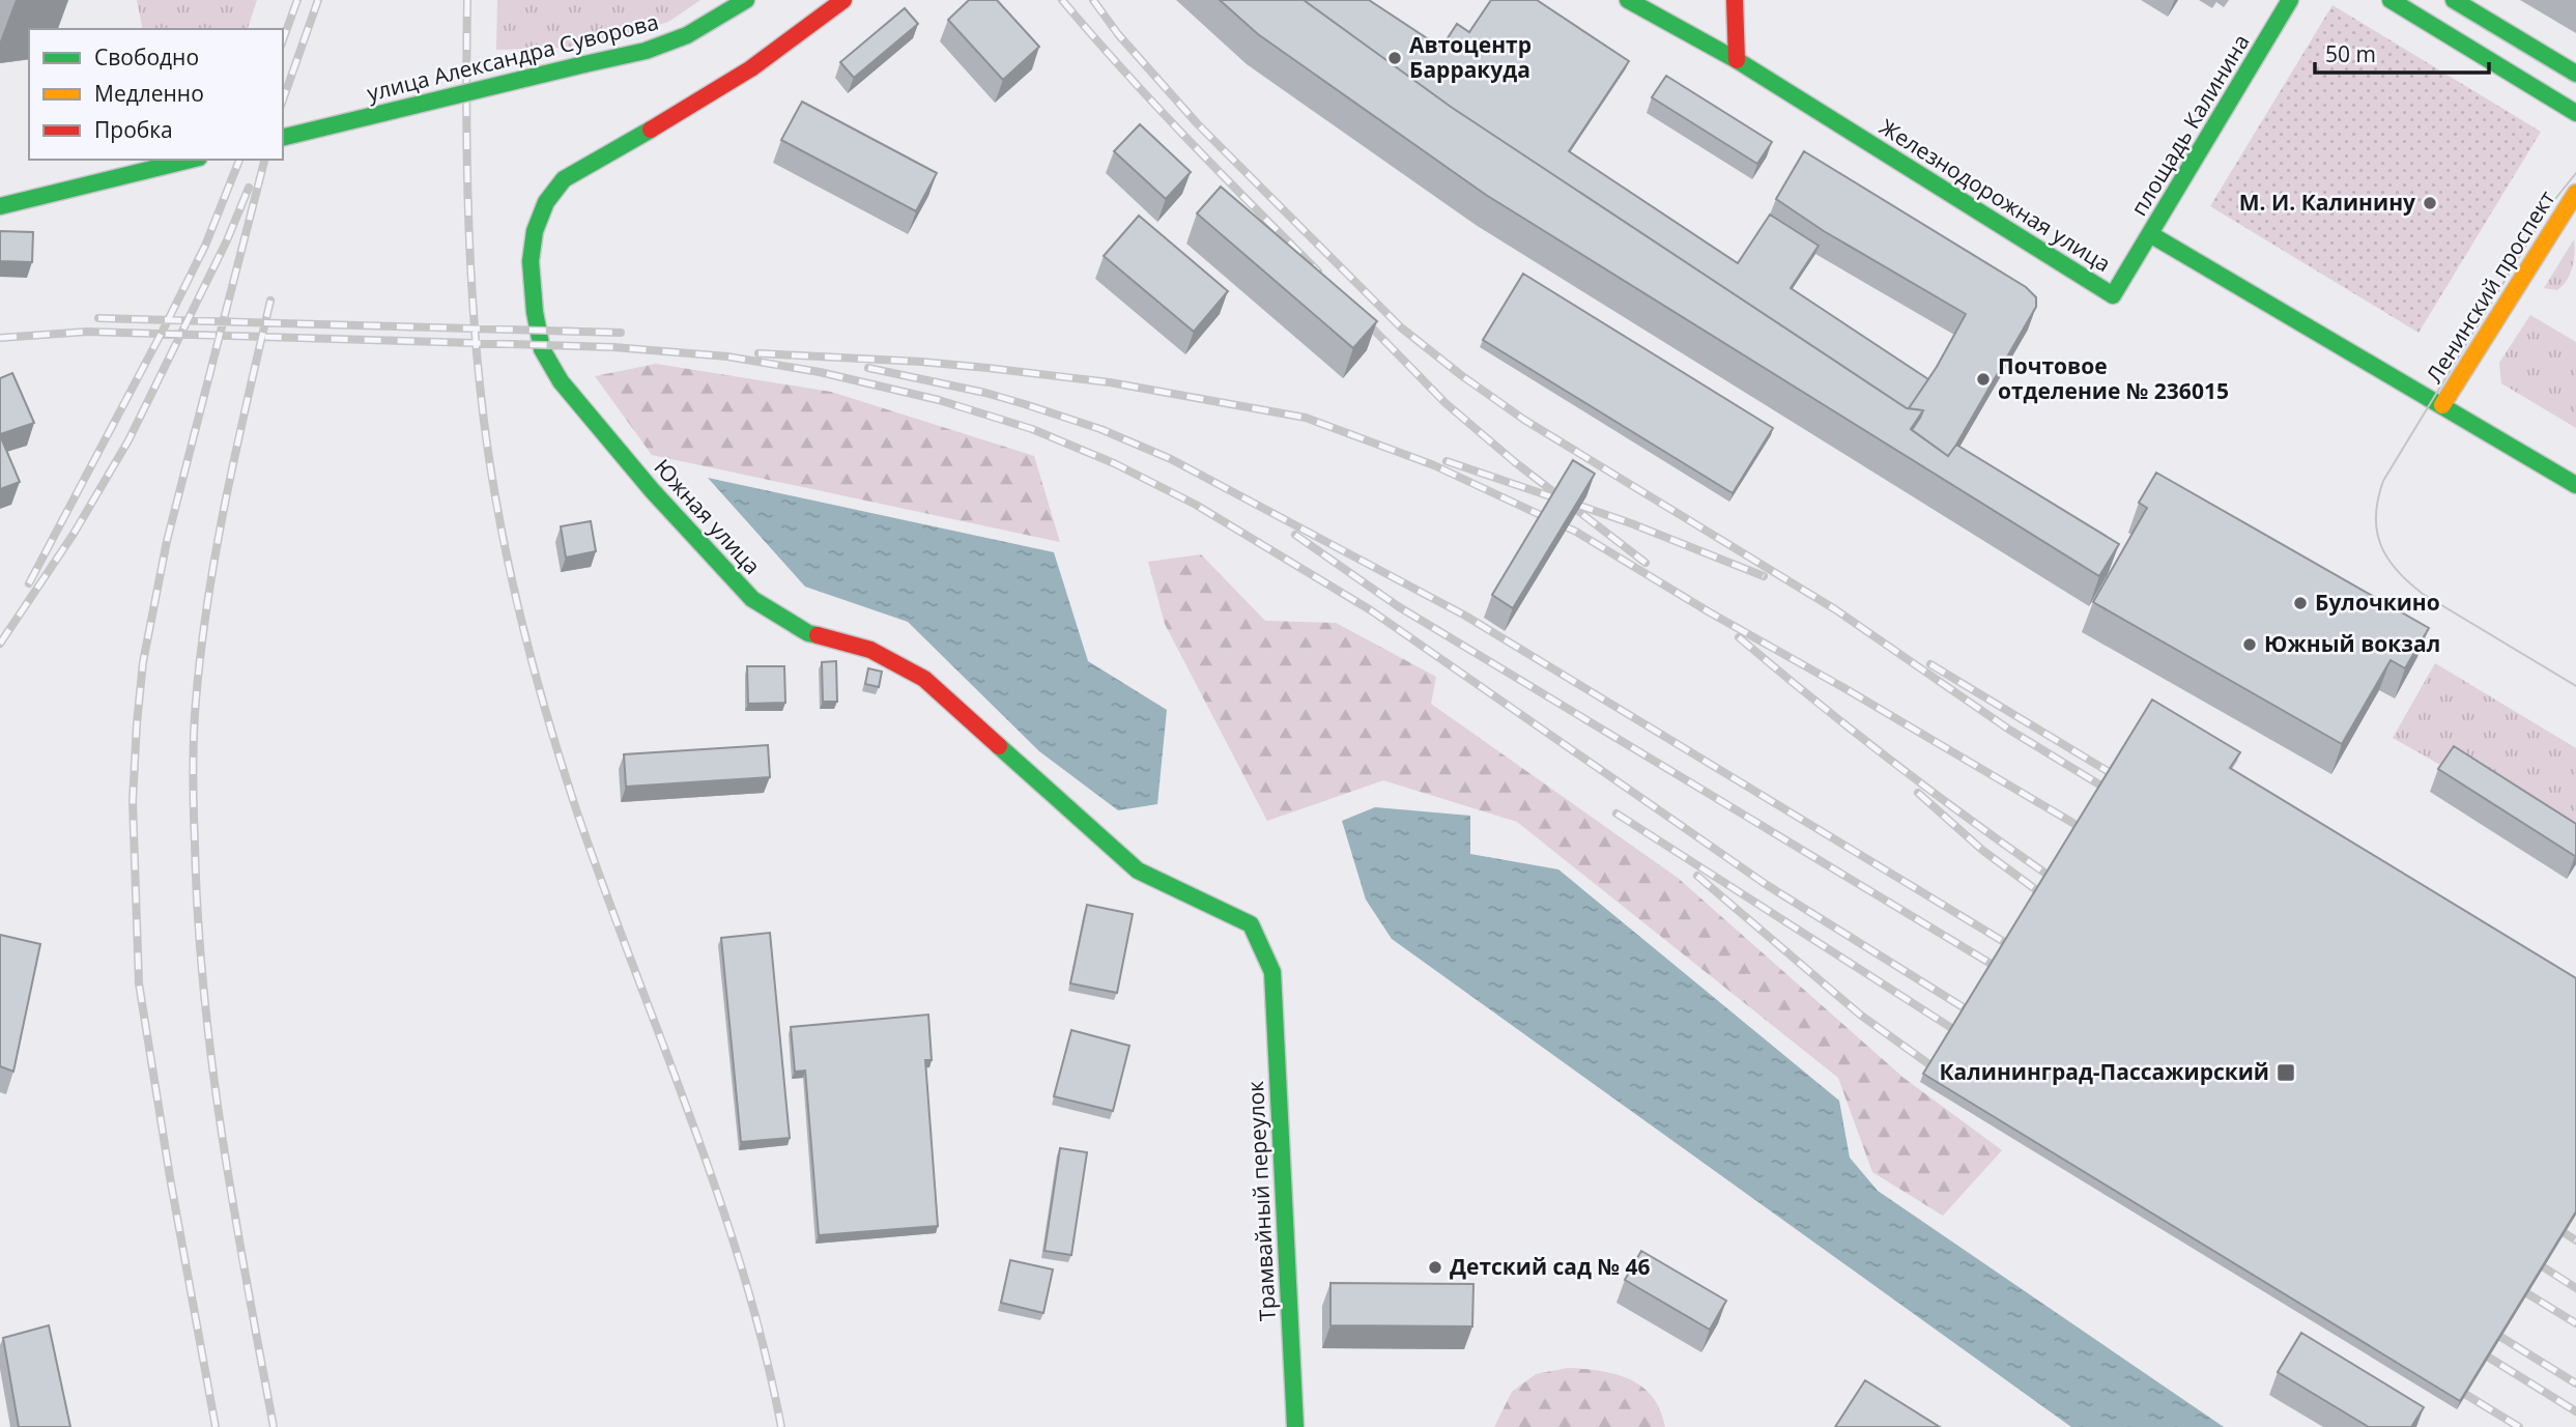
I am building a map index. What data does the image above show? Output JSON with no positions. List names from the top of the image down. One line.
{"streets":{"street":["улица Александра Суворова","площадь Калинина","Железнодорожная улица","Ленинский проспект","Южная улица","Трамвайный переулок"]},"crossings":[["площадь Калинина","Железнодорожная улица"],["Южная улица","Трамвайный переулок"]],"places":{"other":["Автоцентр Барракуда","М. И. Калинину","Почтовое отделение № 236015","Булочкино","Южный вокзал","Детский сад № 46"],"transit":["Калининград-Пассажирский"]},"legend":["Свободно","Медленно","Пробка"],"scale_bar":"50 m"}
